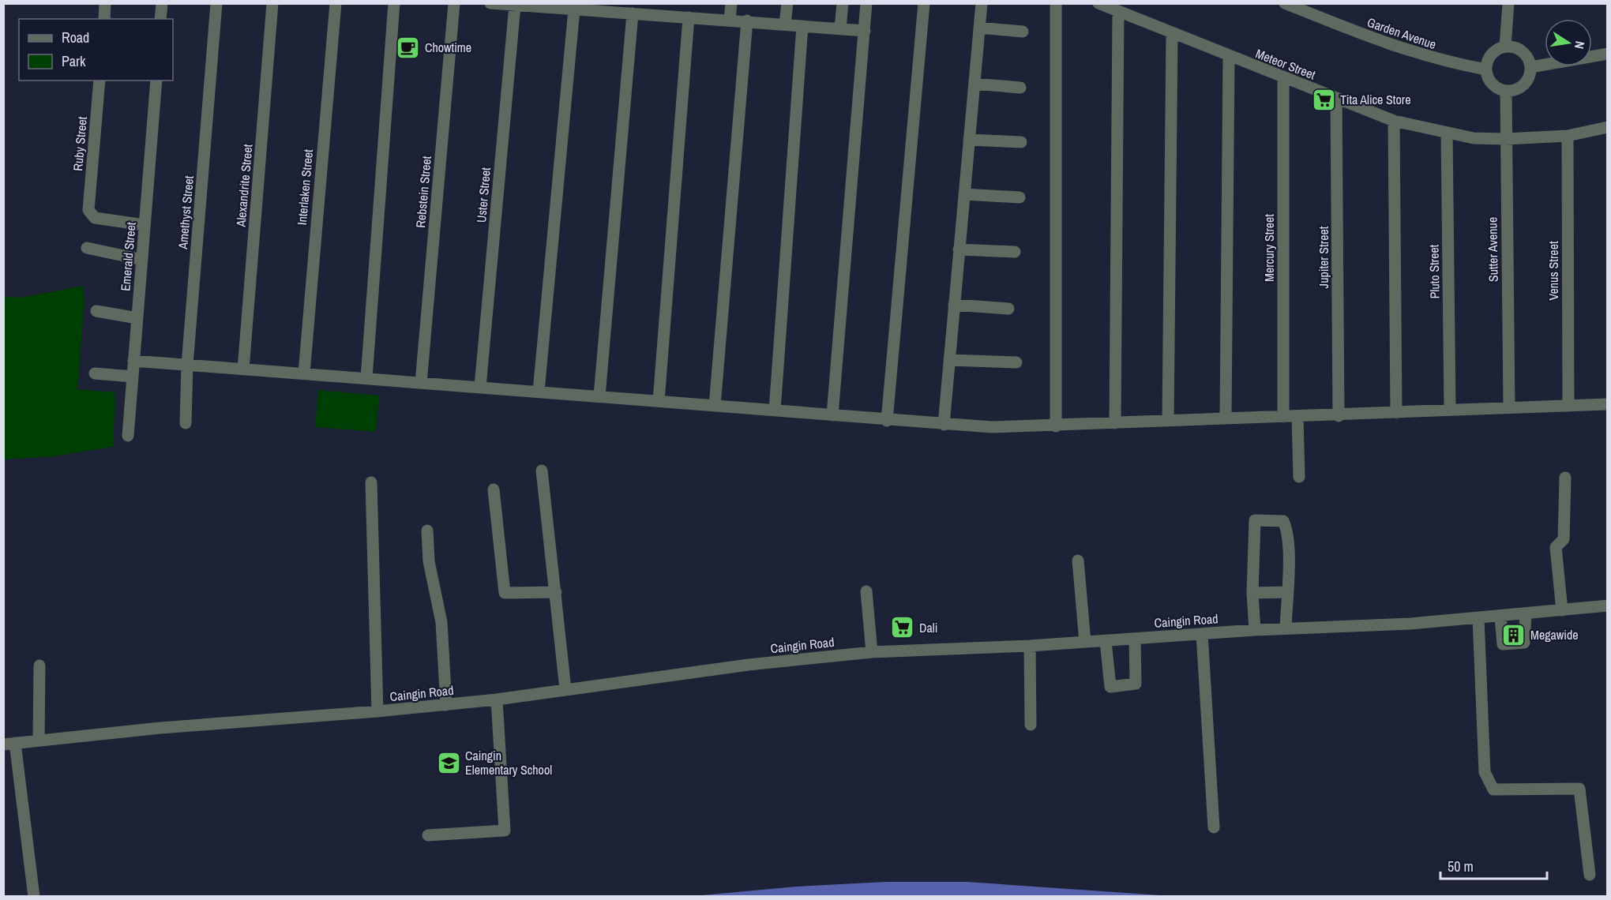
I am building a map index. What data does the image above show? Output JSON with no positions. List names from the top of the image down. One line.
{"streets":{"street":["Garden Avenue","Meteor Street","Ruby Street","Alexandrite Street","Interlaken Street","Rebstein Street","Uster Street","Amethyst Street","Mercury Street","Sutter Avenue","Emerald Street","Jupiter Street","Venus Street","Pluto Street","Caingin Road"]},"crossings":[["Garden Avenue","Sutter Avenue"],["Meteor Street","Mercury Street"],["Meteor Street","Sutter Avenue"],["Meteor Street","Jupiter Street"],["Meteor Street","Venus Street"],["Meteor Street","Pluto Street"],["Ruby Street","Emerald Street"]],"places":{"cafe":["Chowtime"],"supermarket":["Tita Alice Store","Dali"],"building":["Megawide"],"school or university":["Caingin Elementary School"]},"legend":["Road","Park"],"scale_bar":"50 m","north":"right"}
